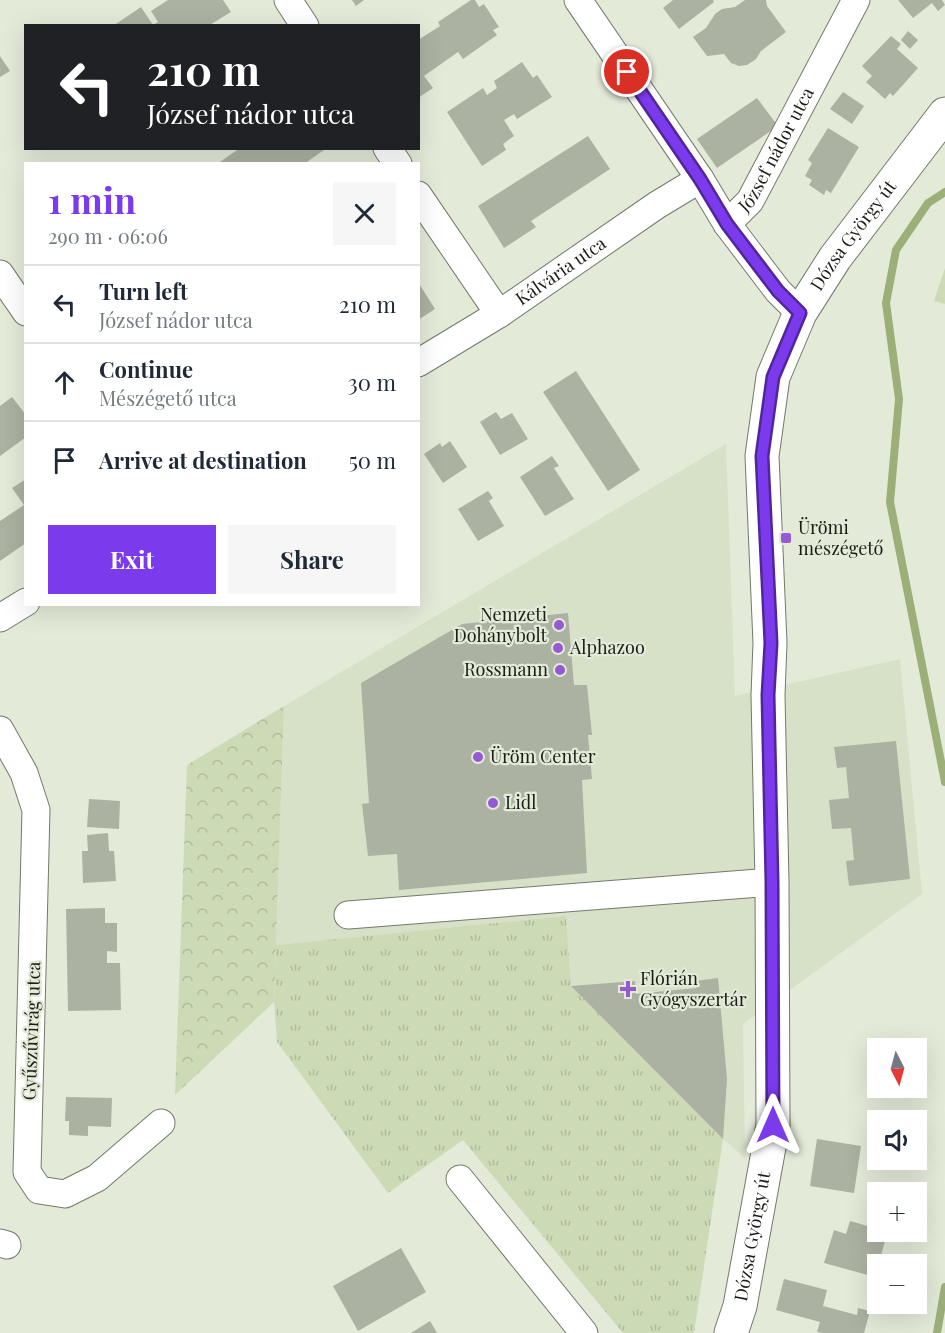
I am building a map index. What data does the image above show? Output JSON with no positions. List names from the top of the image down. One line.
{"streets":{"main road":["Dózsa György út"],"street":["József nádor utca","Kálvária utca","Gyűszűvirág utca"]},"crossings":[["József nádor utca","Dózsa György út"]],"places":{"transit":["Ürömi mészégető"],"other":["Nemzeti Dohánybolt","Alphazoo","Rossmann","Üröm Center","Lidl"],"health":["Flórián Gyógyszertár"]},"north":"bottom","page":{"turn":["210 m","József nádor utca"],"heading":["1 min","290 m · 06:06"],"list":[{"name":"Turn left","note":"József nádor utca","value":"210 m"},{"name":"Continue","note":"Mészégető utca","value":"30 m"},{"name":"Arrive at destination","value":"50 m"}],"buttons":["Exit","Share"],"map_buttons":["+","−"]}}
